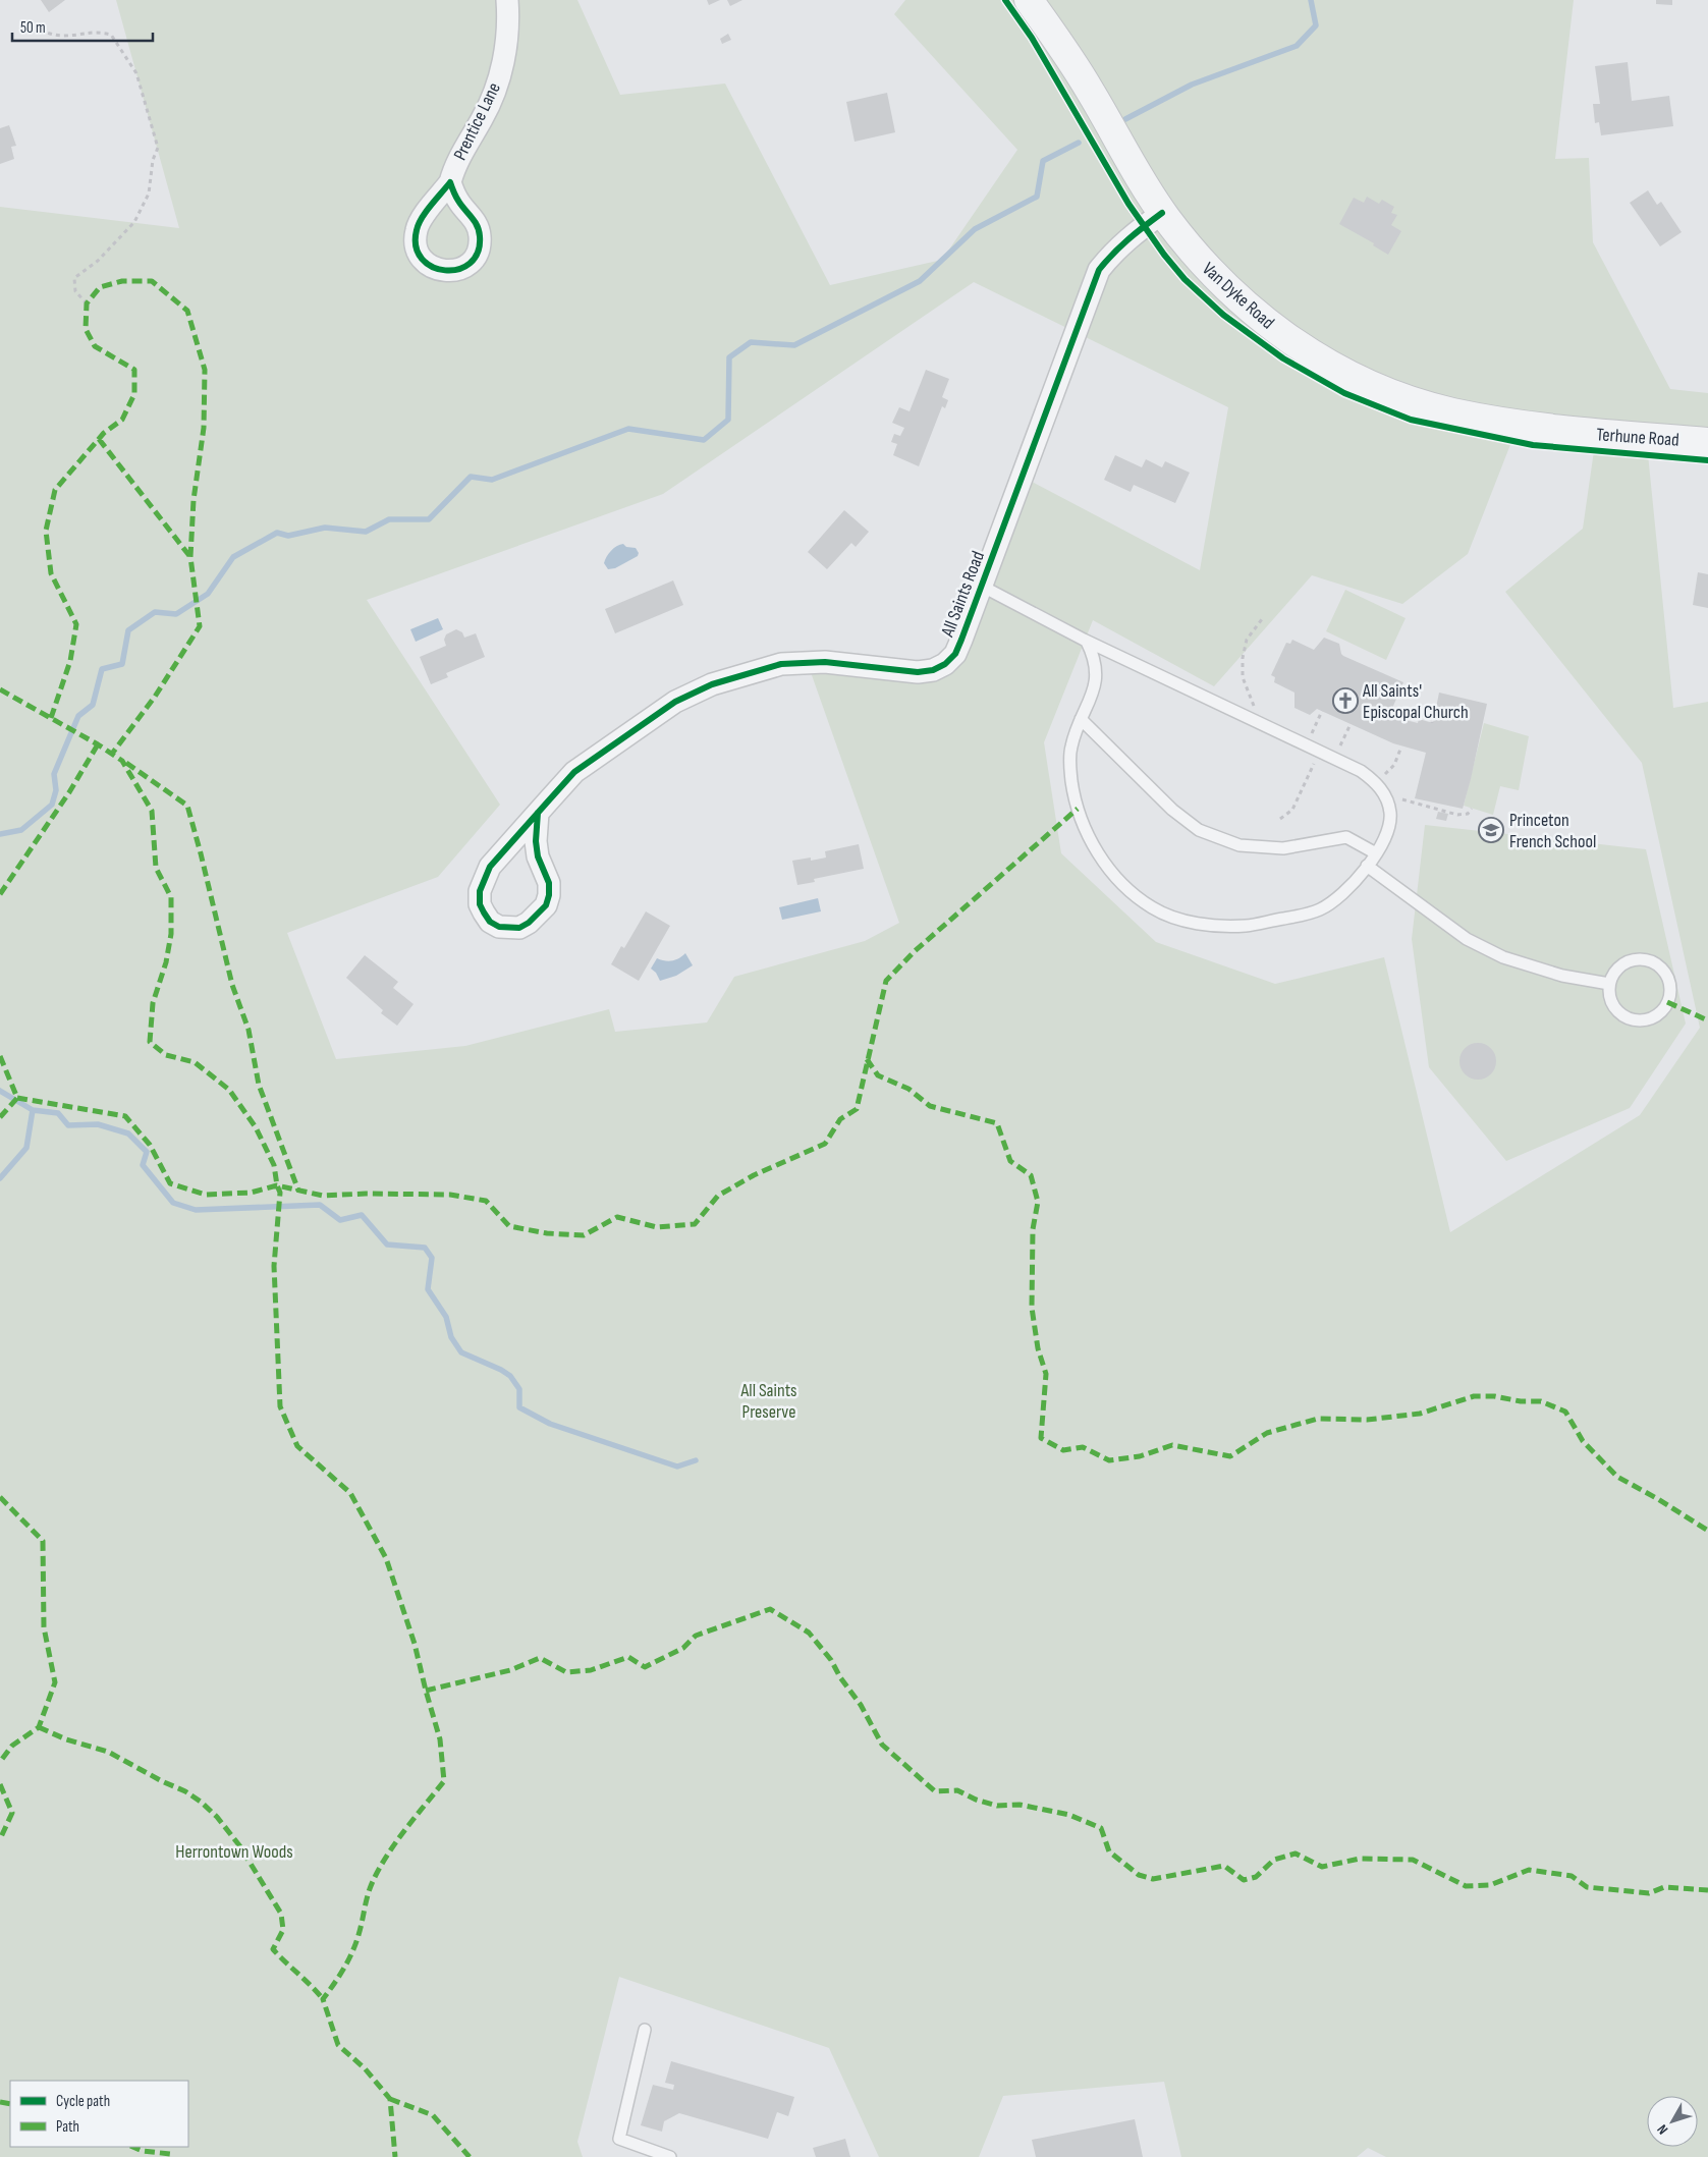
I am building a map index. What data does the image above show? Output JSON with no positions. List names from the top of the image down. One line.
{"streets":{"street":["Prentice Lane","Van Dyke Road","Terhune Road","All Saints Road"]},"crossings":[["Van Dyke Road","Terhune Road"],["Van Dyke Road","All Saints Road"]],"parks":["All Saints Preserve","Herrontown Woods"],"places":{"church":["All Saints' Episcopal Church"],"school or university":["Princeton French School"]},"legend":["Cycle path","Path"],"scale_bar":"50 m","north":"bottom left"}
